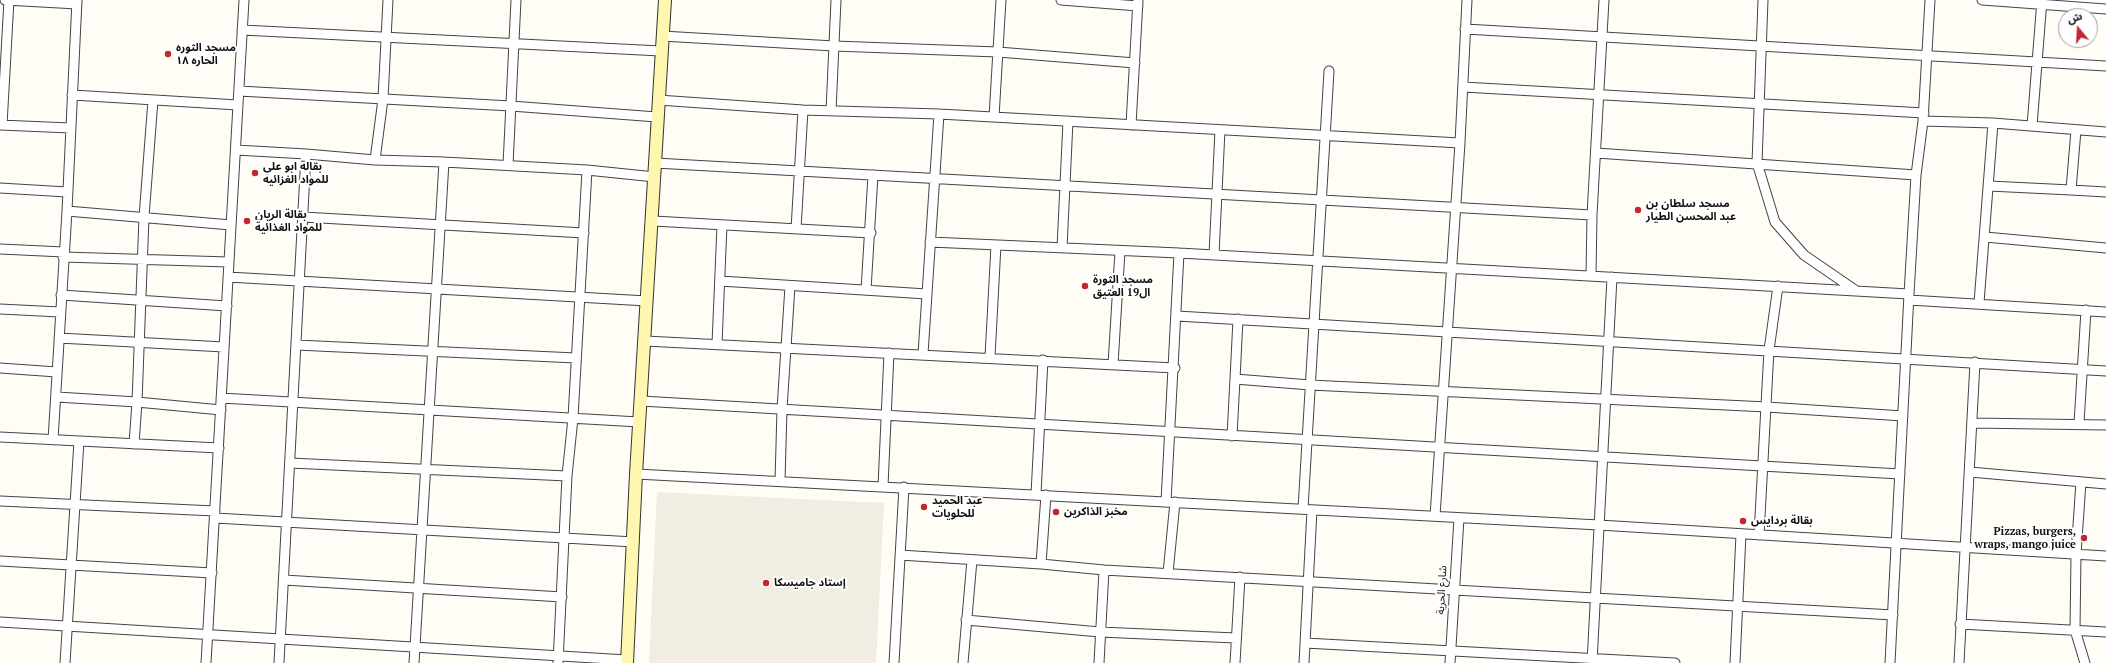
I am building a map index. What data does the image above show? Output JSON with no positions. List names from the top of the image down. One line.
{"streets":{"street":["شارع الحرية"]},"places":["مسجد الثوره الحاره ١٨","بقالة ابو علي للمواد الغزائيه","مسجد سلطان بن عبد المحسن الطيار","بقالة الريان للمواد الغذائية","مسجد الثورة ال19 العتيق","عبد الحميد للحلويات","مخبز الذاكرين","بقالة بردايس","Pizzas, burgers, wraps, mango juice","إستاد جاميسكا"],"north":"top"}
